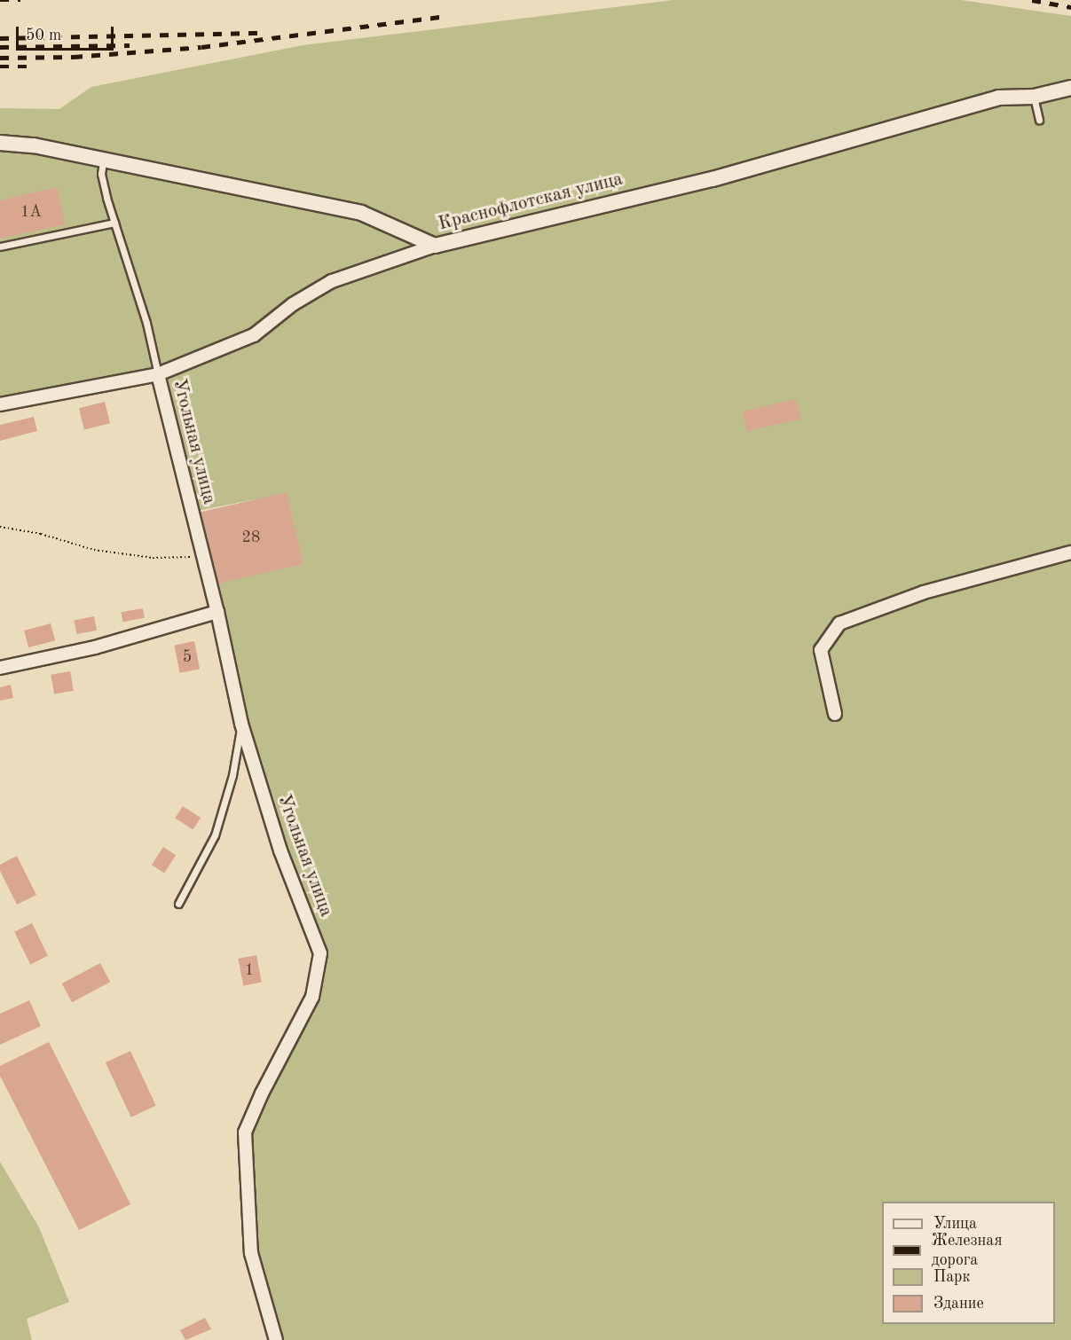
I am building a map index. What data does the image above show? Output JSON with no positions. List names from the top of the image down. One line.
{"streets":{"street":["Краснофлотская улица","Угольная улица"]},"house_numbers":["1А","28","5","1"],"legend":["Улица","Железная дорога","Парк","Здание"],"scale_bar":"50 m"}
